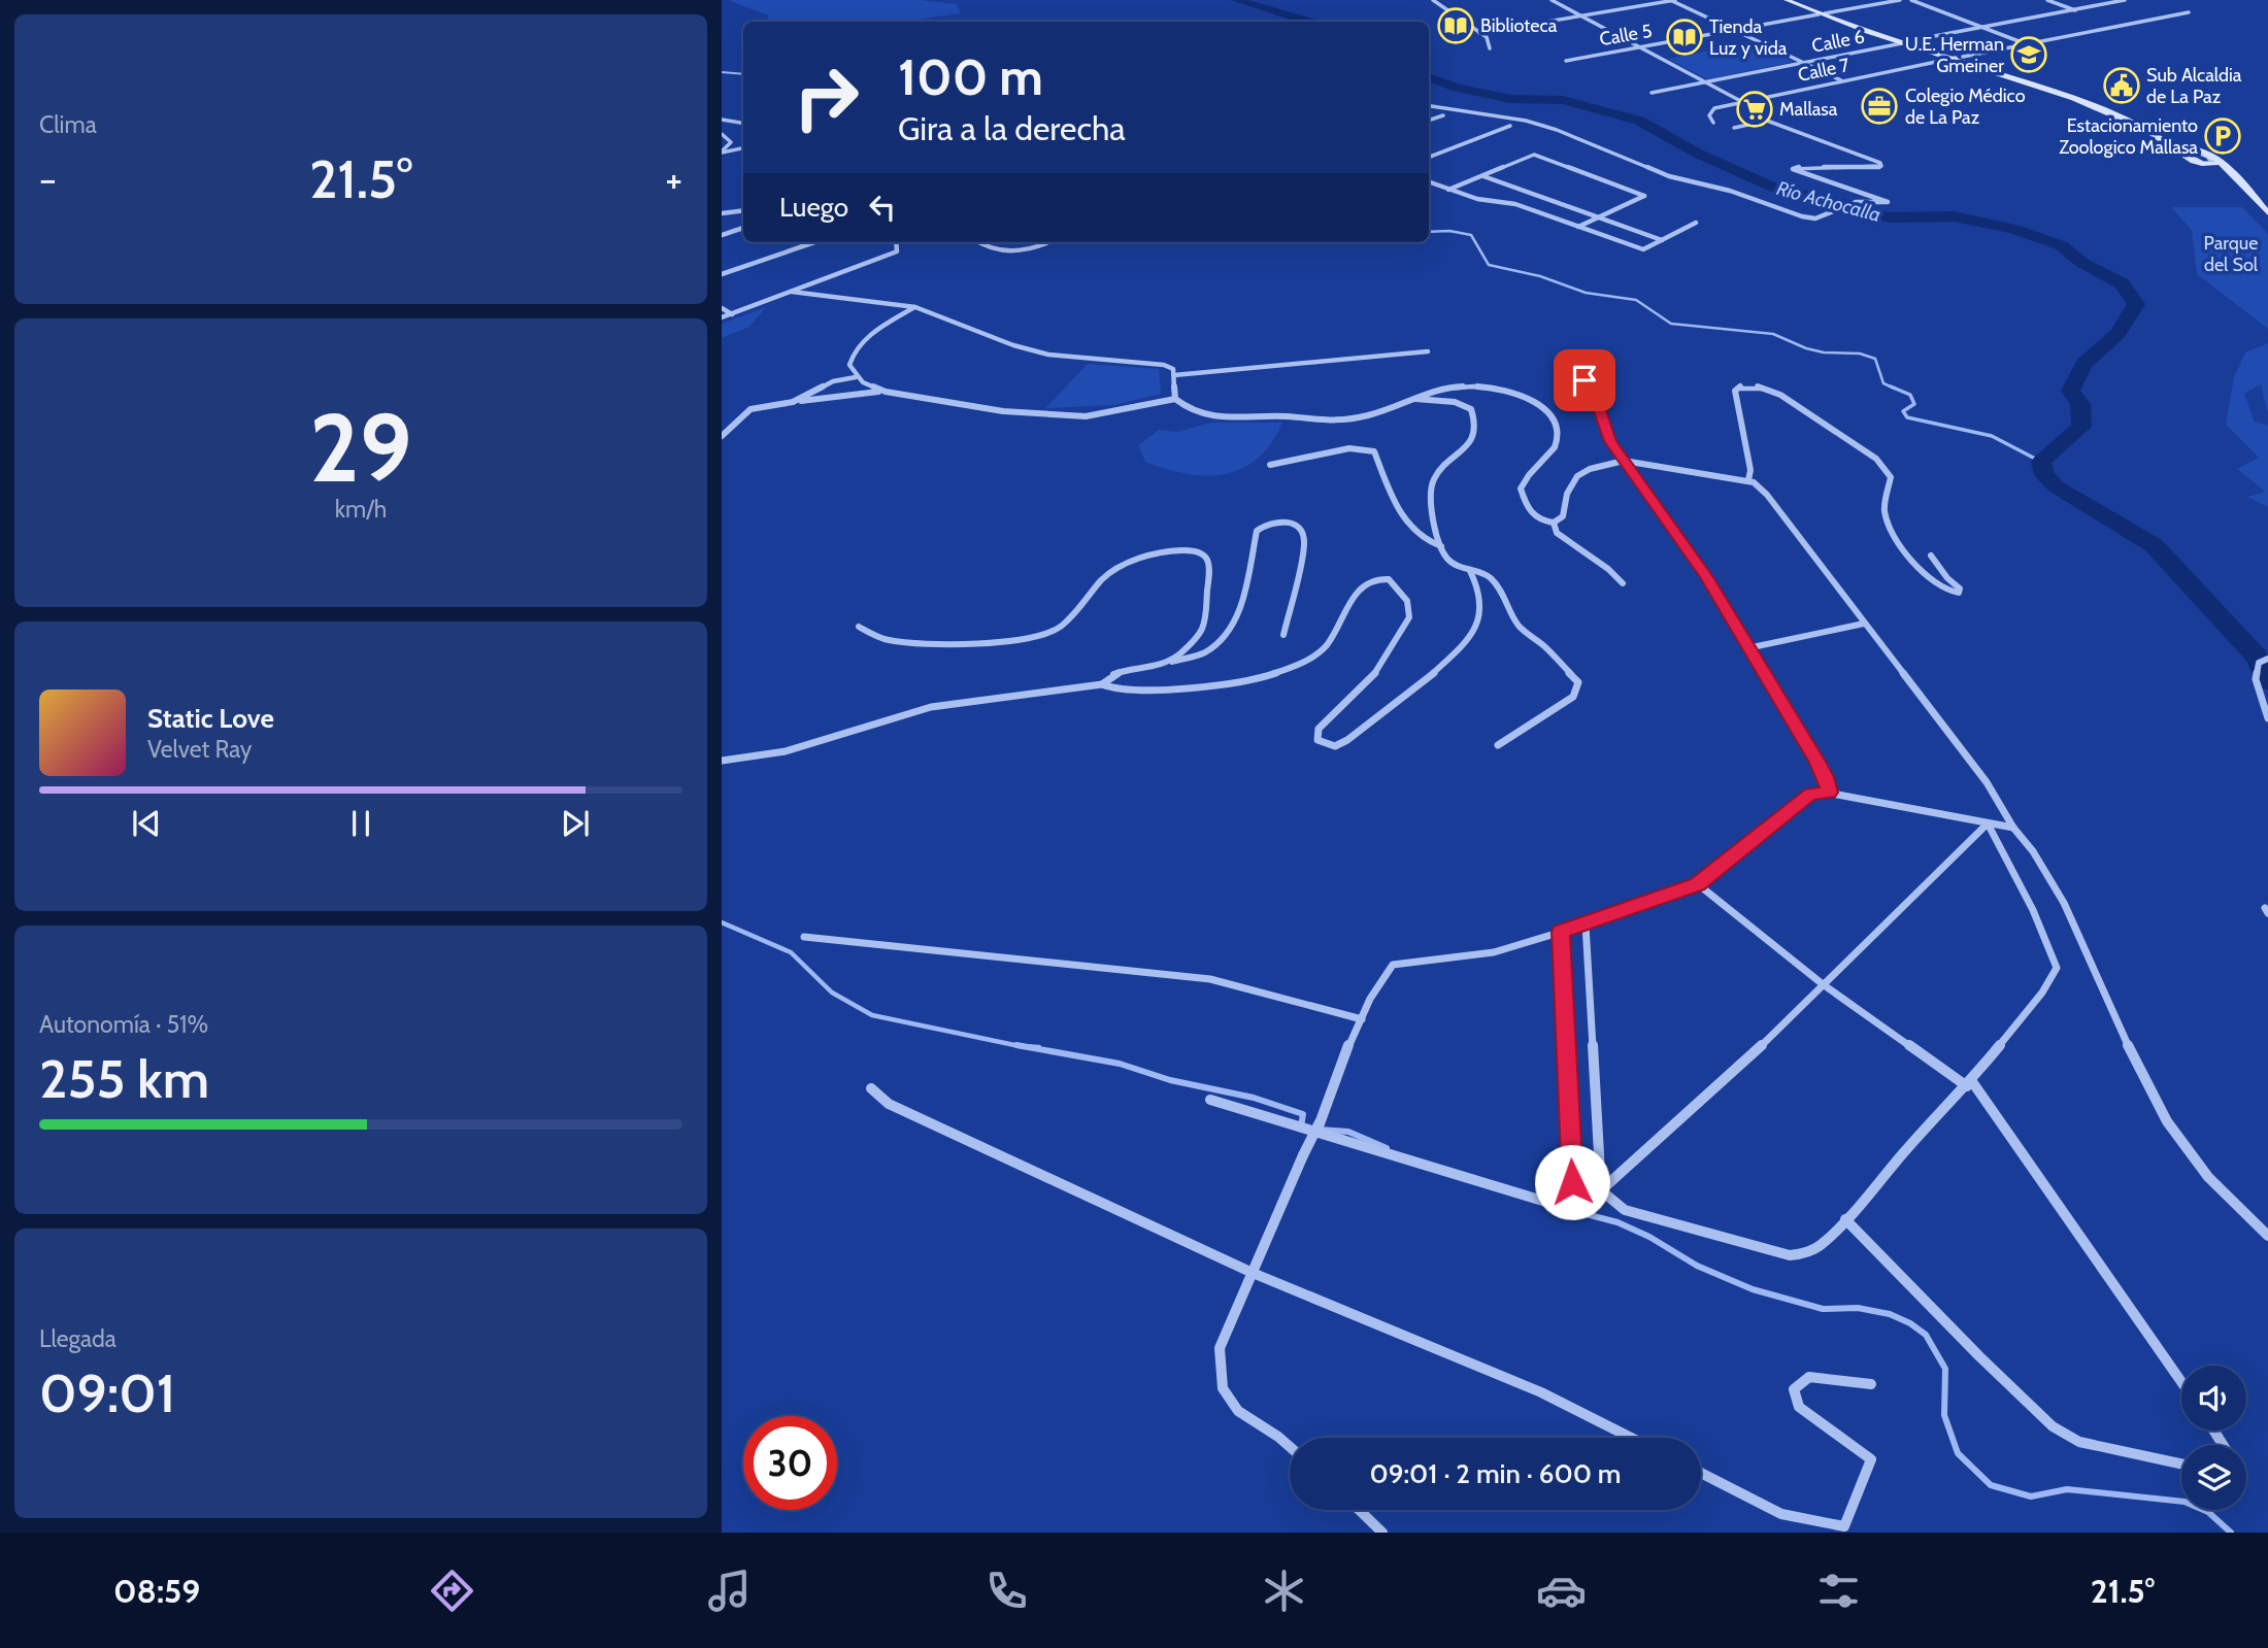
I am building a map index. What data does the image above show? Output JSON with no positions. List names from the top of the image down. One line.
{"streets":{"street":["Calle 5","Calle 6","Calle 7"]},"water":["Río Achocalla"],"parks":["Parque del Sol"],"places":{"library":["Biblioteca","Tienda Luz y vida"],"school or university":["U.E. Herman Gmeiner"],"public building":["Sub Alcaldia de La Paz"],"office":["Colegio Médico de La Paz"],"supermarket":["Mallasa"],"parking":["Estacionamiento Zoologico Mallasa"]},"page":{"tile":["Clima",["29","km/h"],["Autonomía · 51%","255 km"],["Llegada","09:01"]],"turn":["100 m","Gira a la derecha"],"heat":["−","21.5°","+"],"then":"Luego","song":["Static Love","Velvet Ray"],"limit":"30","trip":"09:01 · 2 min · 600 m","tabs":["08:59","21.5°"]}}
